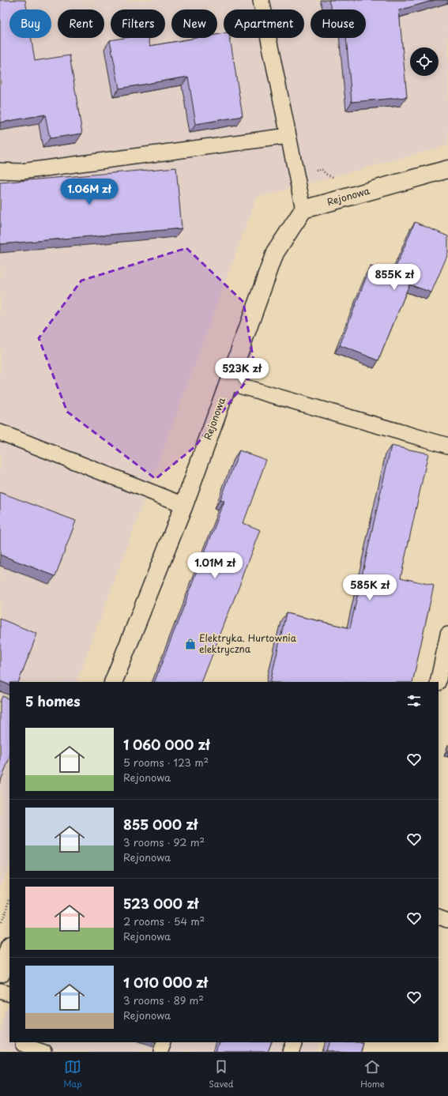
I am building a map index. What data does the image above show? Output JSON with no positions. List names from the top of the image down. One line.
{"streets":{"street":["Rejonowa"]},"places":{"shop":["Elektryka. Hurtownia elektryczna"]},"page":{"chip":["Buy","Rent","Filters","New","Apartment","House"],"price":["1.06M zł","855K zł","523K zł","1.01M zł","585K zł"],"heading":"5 homes","list":[{"name":"1 060 000 zł","note":"5 rooms · 123 m² · Rejonowa"},{"name":"855 000 zł","note":"3 rooms · 92 m² · Rejonowa"},{"name":"523 000 zł","note":"2 rooms · 54 m² · Rejonowa"},{"name":"1 010 000 zł","note":"3 rooms · 89 m² · Rejonowa"}],"tabs":["Map","Saved","Home"]}}
